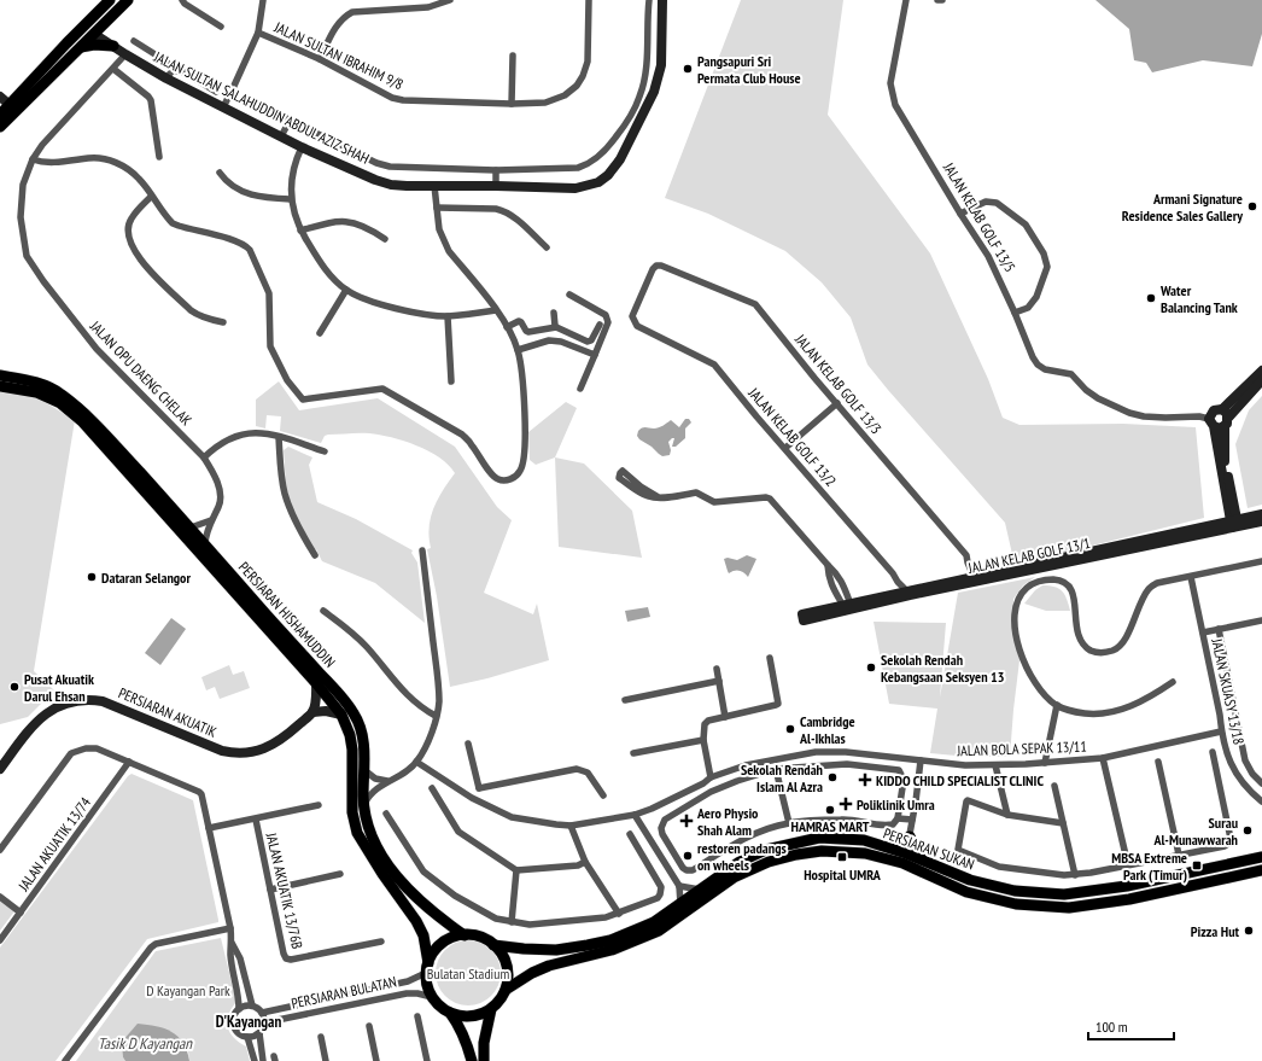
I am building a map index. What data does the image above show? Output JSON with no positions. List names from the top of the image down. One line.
{"streets":{"main road":["PERSIARAN HISHAMUDDIN","PERSIARAN SUKAN"],"street":["JALAN SULTAN IBRAHIM 9/8","JALAN SULTAN SALAHUDDIN ABDUL AZIZ SHAH","JALAN KELAB GOLF 13/5","JALAN OPU DAENG CHELAK","JALAN KELAB GOLF 13/3","JALAN KELAB GOLF 13/2","JALAN KELAB GOLF 13/1","JALAN SKUASY 13/18","PERSIARAN AKUATIK","JALAN BOLA SEPAK 13/11","JALAN AKUATIK 13/74","JALAN AKUATIK 13/76B","PERSIARAN BULATAN"]},"crossings":[["JALAN SULTAN SALAHUDDIN ABDUL AZIZ SHAH","JALAN OPU DAENG CHELAK"],["JALAN OPU DAENG CHELAK","PERSIARAN HISHAMUDDIN"],["JALAN KELAB GOLF 13/3","JALAN KELAB GOLF 13/2"],["JALAN KELAB GOLF 13/3","JALAN KELAB GOLF 13/1"],["JALAN KELAB GOLF 13/2","JALAN KELAB GOLF 13/1"],["PERSIARAN HISHAMUDDIN","PERSIARAN SUKAN"],["PERSIARAN HISHAMUDDIN","PERSIARAN BULATAN"],["JALAN SKUASY 13/18","JALAN BOLA SEPAK 13/11"],["PERSIARAN SUKAN","PERSIARAN BULATAN"]],"districts":["D'Kayangan"],"water":["Tasik D Kayangan"],"parks":["Bulatan Stadium","D Kayangan Park"],"places":{"other":["Pangsapuri Sri Permata Club House","Armani Signature Residence Sales Gallery","Water Balancing Tank","Dataran Selangor","Sekolah Rendah Kebangsaan Seksyen 13","Pusat Akuatik Darul Ehsan","Cambridge Al-Ikhlas","Sekolah Rendah Islam Al Azra","HAMRAS MART","Surau Al-Munawwarah","restoren padangs on wheels","Pizza Hut"],"health":["KIDDO CHILD SPECIALIST CLINIC","Poliklinik Umra","Aero Physio Shah Alam"],"transit":["Hospital UMRA","MBSA Extreme Park (Timur)"]},"scale_bar":"100 m"}
